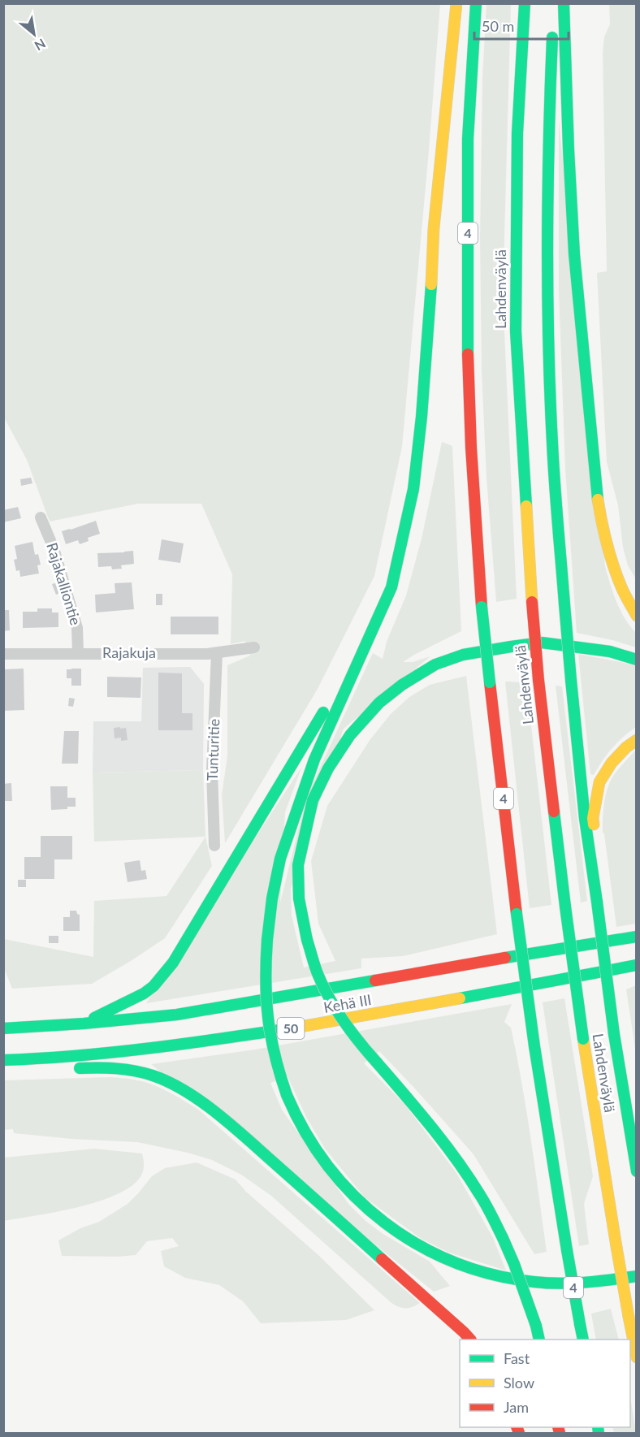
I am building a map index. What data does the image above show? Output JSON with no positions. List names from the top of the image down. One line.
{"streets":{"highway":["4","Lahdenväylä","Kehä III","50"],"street":["Rajakalliontie","Rajakuja","Tunturitie"]},"crossings":[["Rajakalliontie","Rajakuja"],["Rajakuja","Tunturitie"]],"legend":["Fast","Slow","Jam"],"scale_bar":"50 m","north":"bottom right"}
